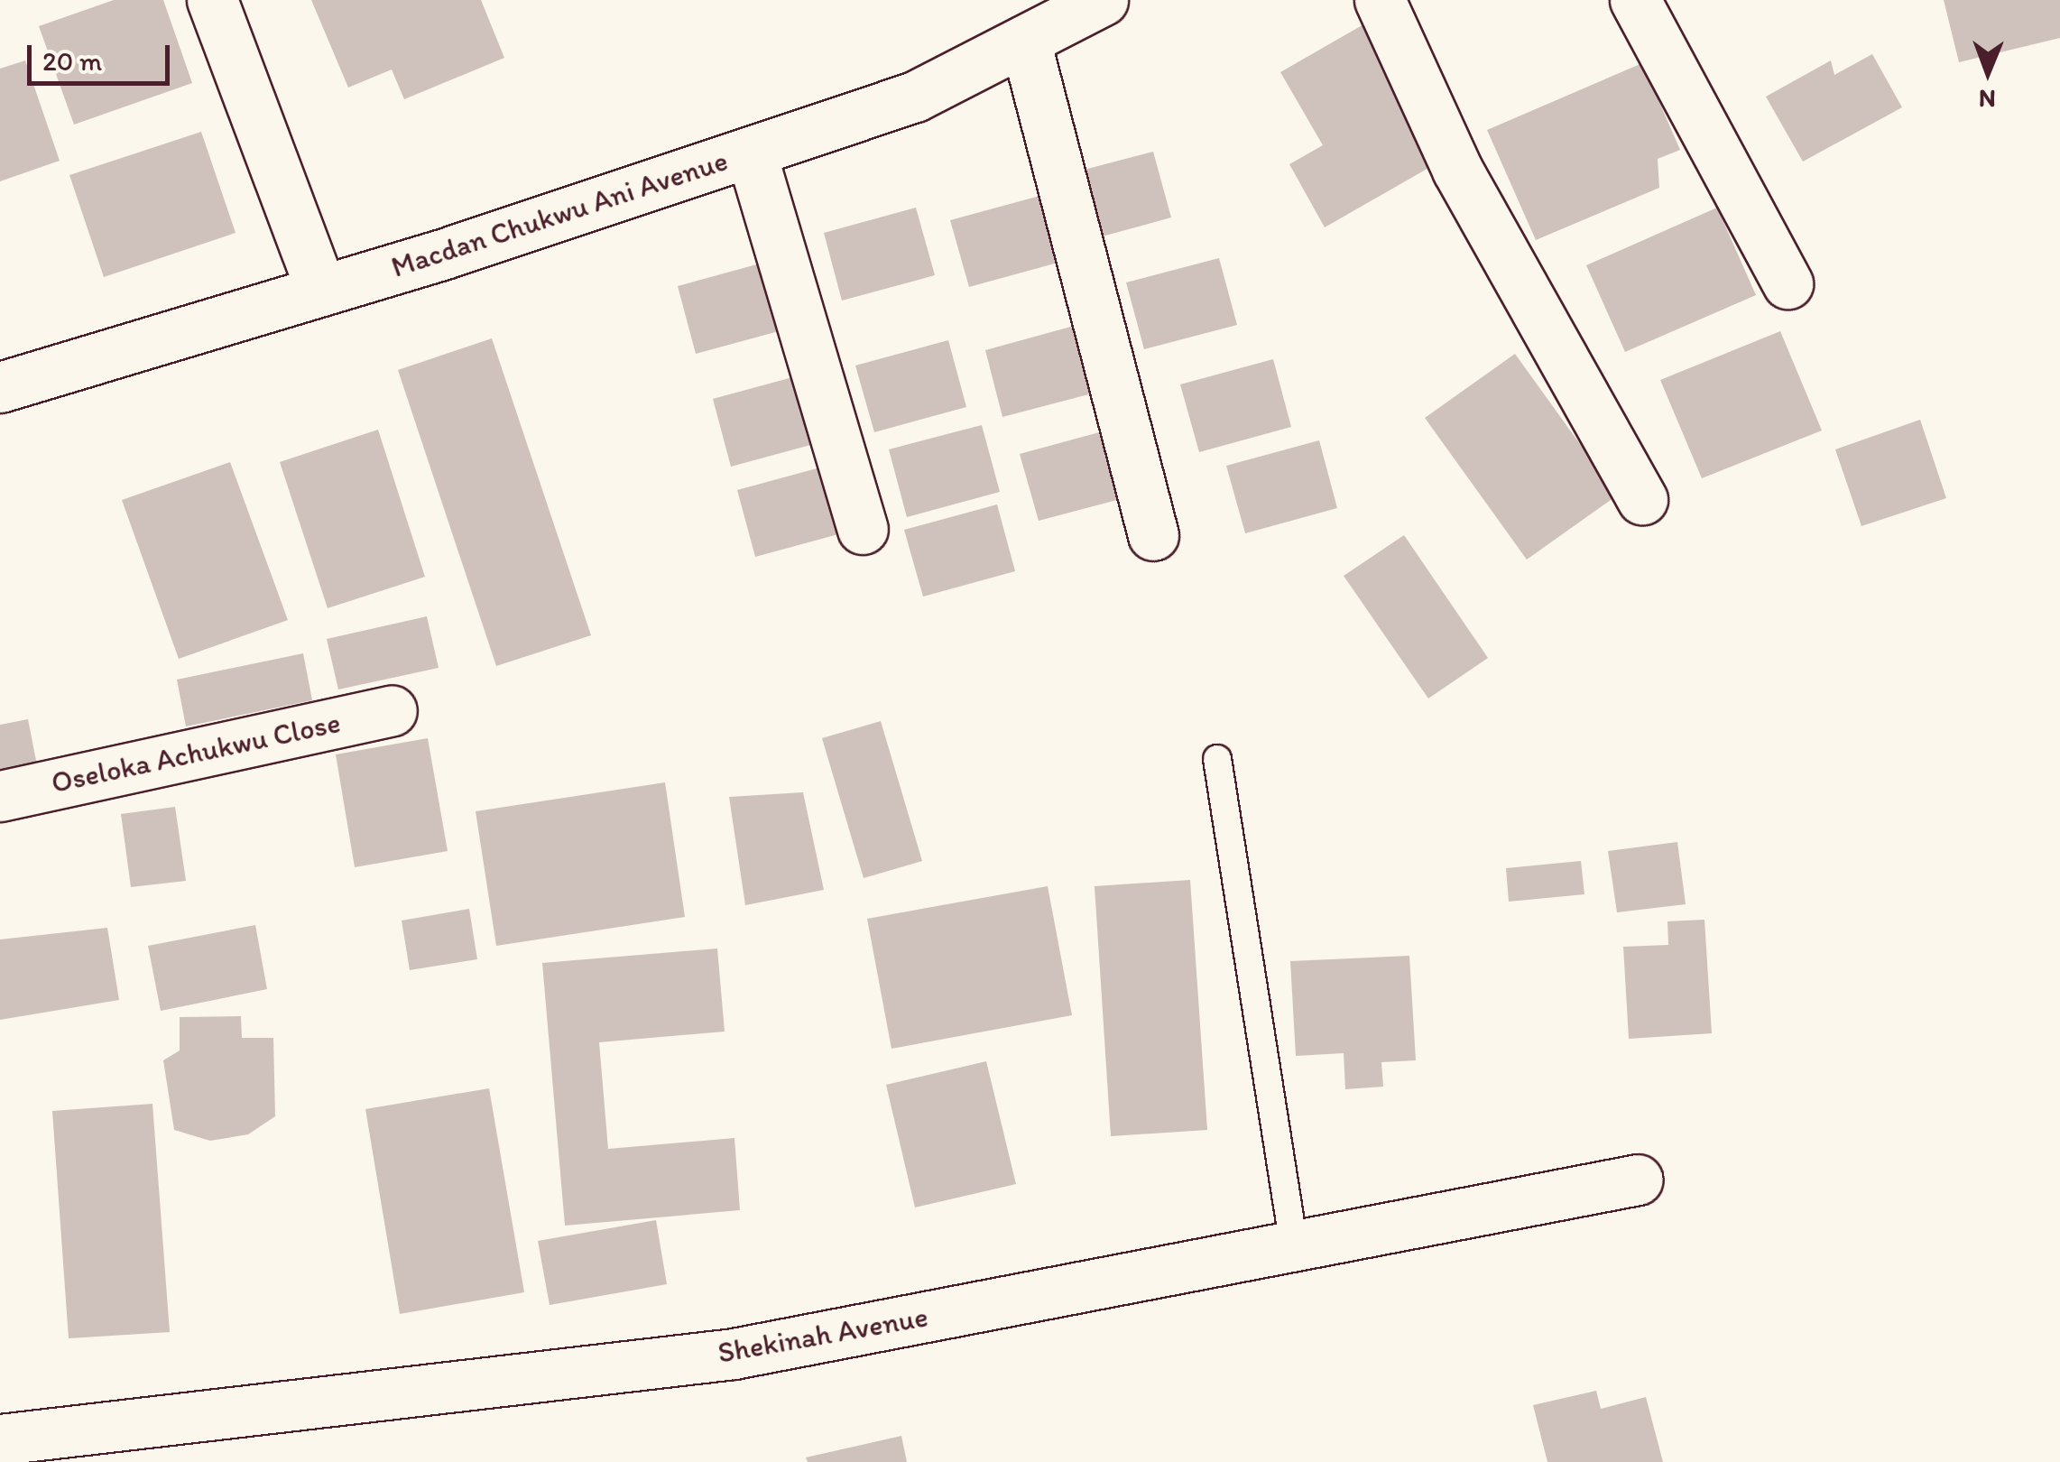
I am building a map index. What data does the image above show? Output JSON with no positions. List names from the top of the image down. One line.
{"streets":{"street":["Macdan Chukwu Ani Avenue","Oseloka Achukwu Close","Shekinah Avenue"]},"scale_bar":"20 m","north":"bottom"}
